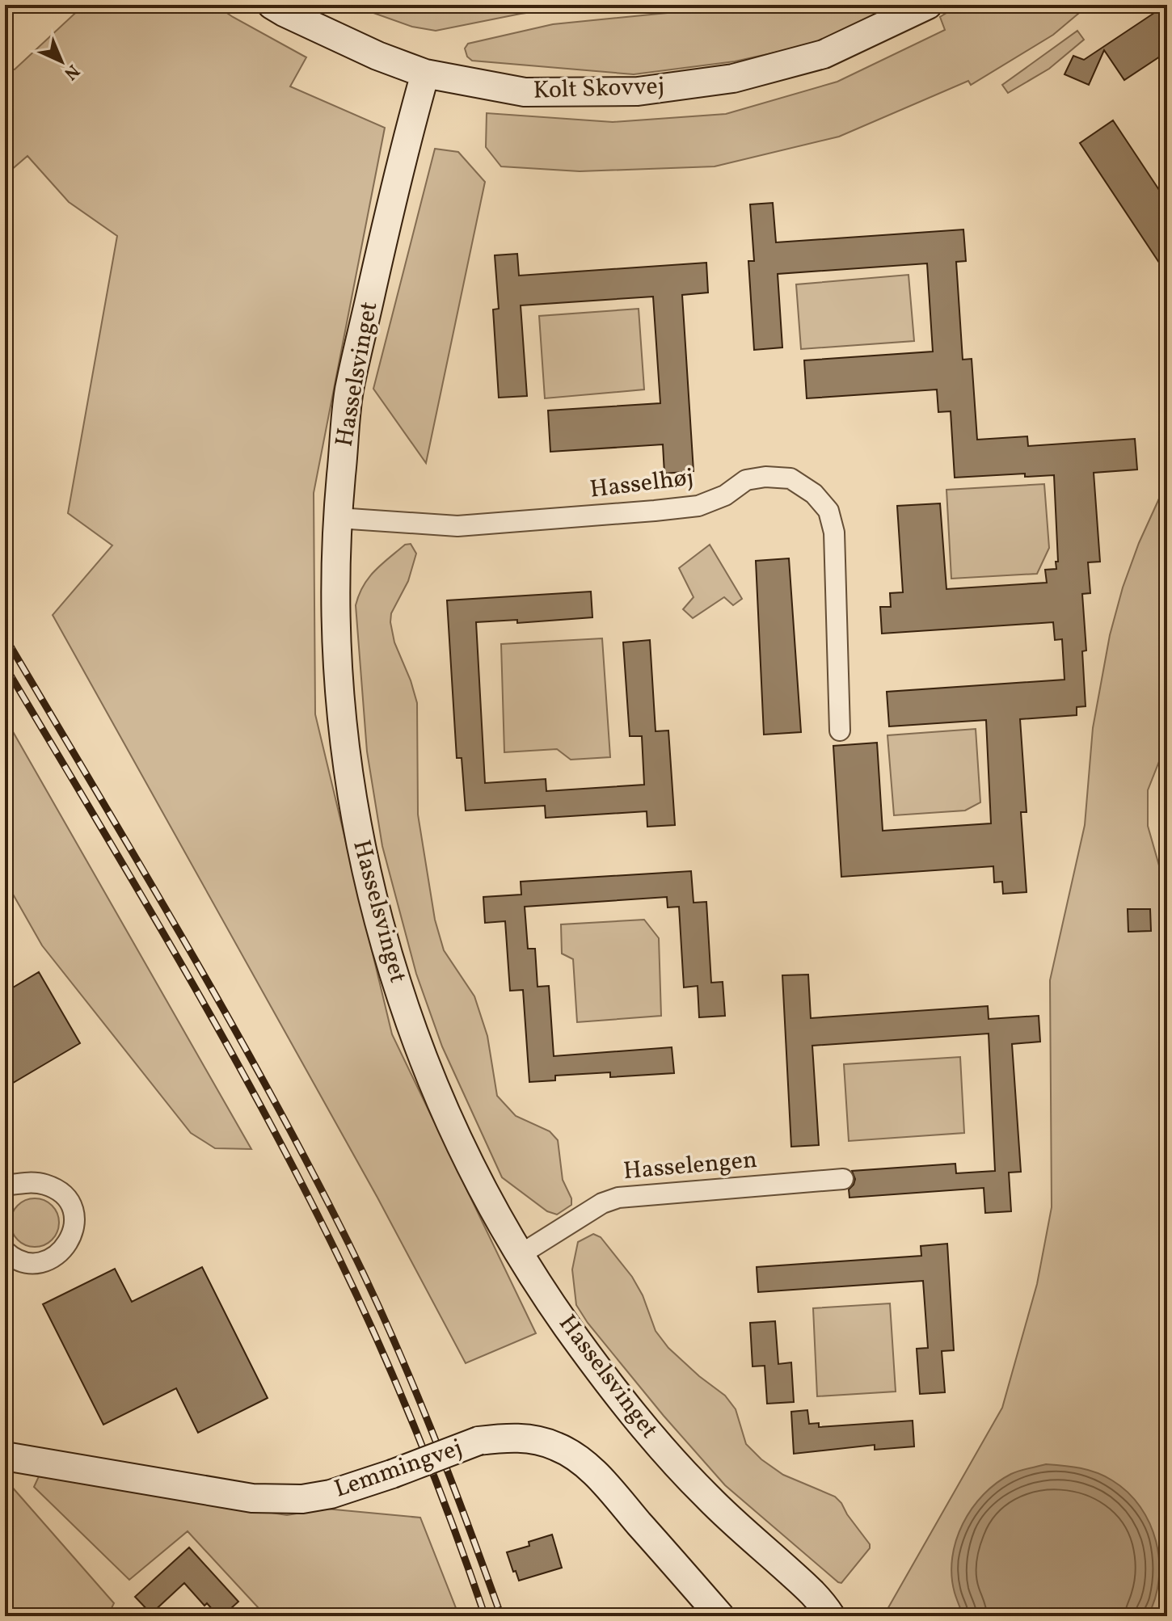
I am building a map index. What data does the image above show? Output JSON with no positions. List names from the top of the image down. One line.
{"streets":{"street":["Kolt Skovvej","Hasselsvinget","Hasselhøj","Hasselengen","Lemmingvej"]},"crossings":[["Kolt Skovvej","Hasselsvinget"],["Hasselsvinget","Hasselhøj"],["Hasselsvinget","Hasselengen"]],"north":"bottom right"}
